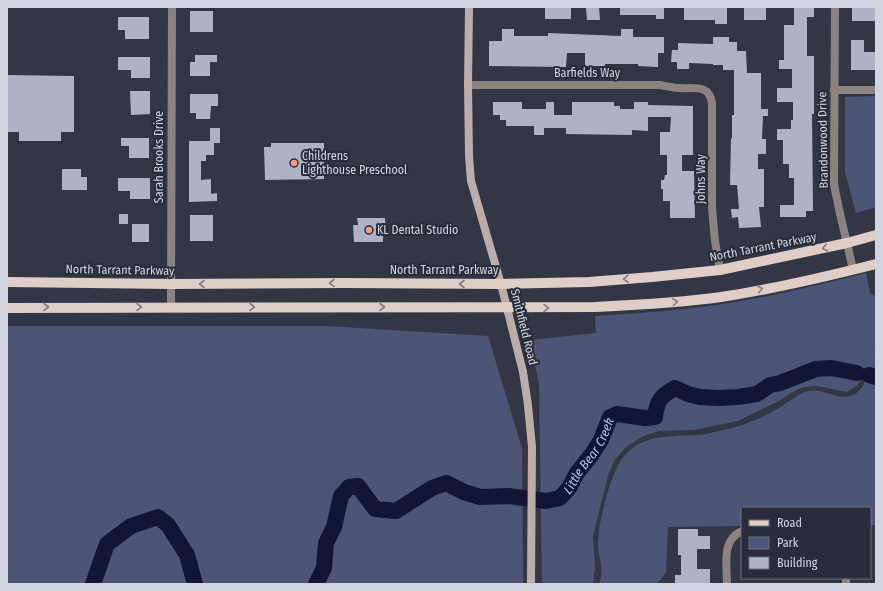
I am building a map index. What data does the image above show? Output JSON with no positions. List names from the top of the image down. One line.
{"streets":{"main road":["North Tarrant Parkway","Smithfield Road"],"street":["Barfields Way","Brandonwood Drive","Sarah Brooks Drive","Johns Way"]},"crossings":[["Barfields Way","Johns Way"],["Barfields Way","Smithfield Road"],["Brandonwood Drive","North Tarrant Parkway"],["Sarah Brooks Drive","North Tarrant Parkway"],["Johns Way","North Tarrant Parkway"],["North Tarrant Parkway","Smithfield Road"]],"water":["Little Bear Creek"],"places":["Childrens Lighthouse Preschool","KL Dental Studio"],"legend":["Road","Park","Building"]}
